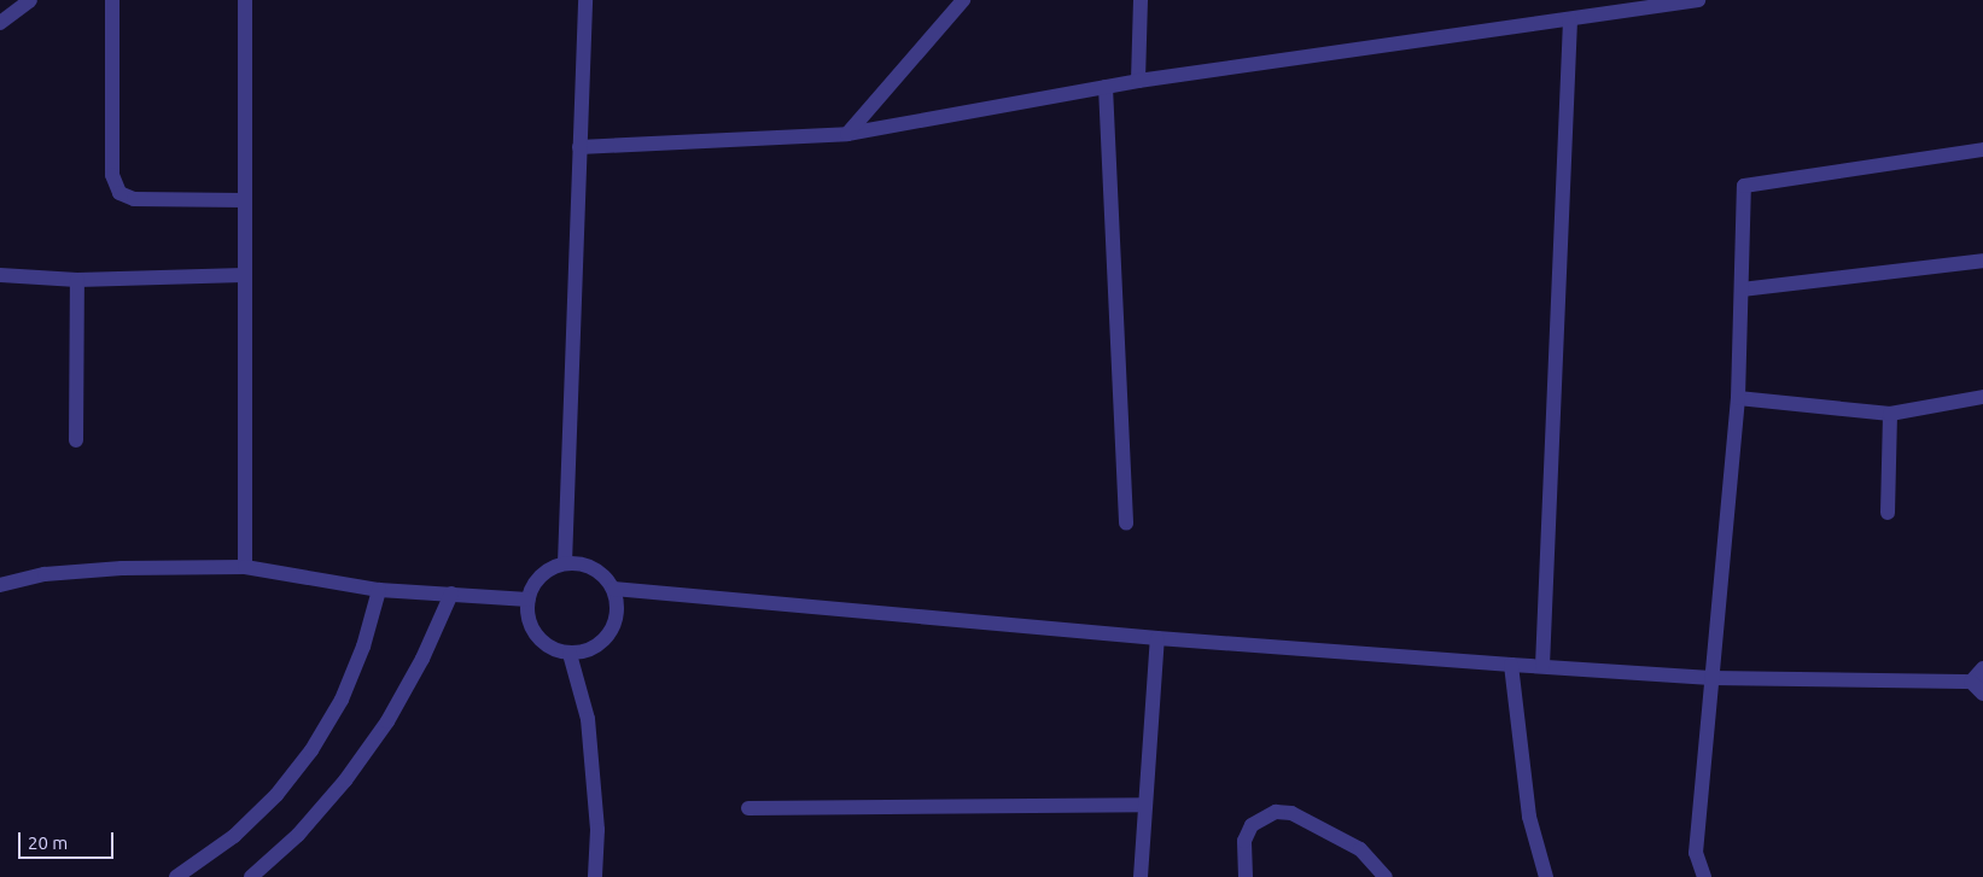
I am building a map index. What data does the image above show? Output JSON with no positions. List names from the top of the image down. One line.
{"scale_bar":"20 m"}
